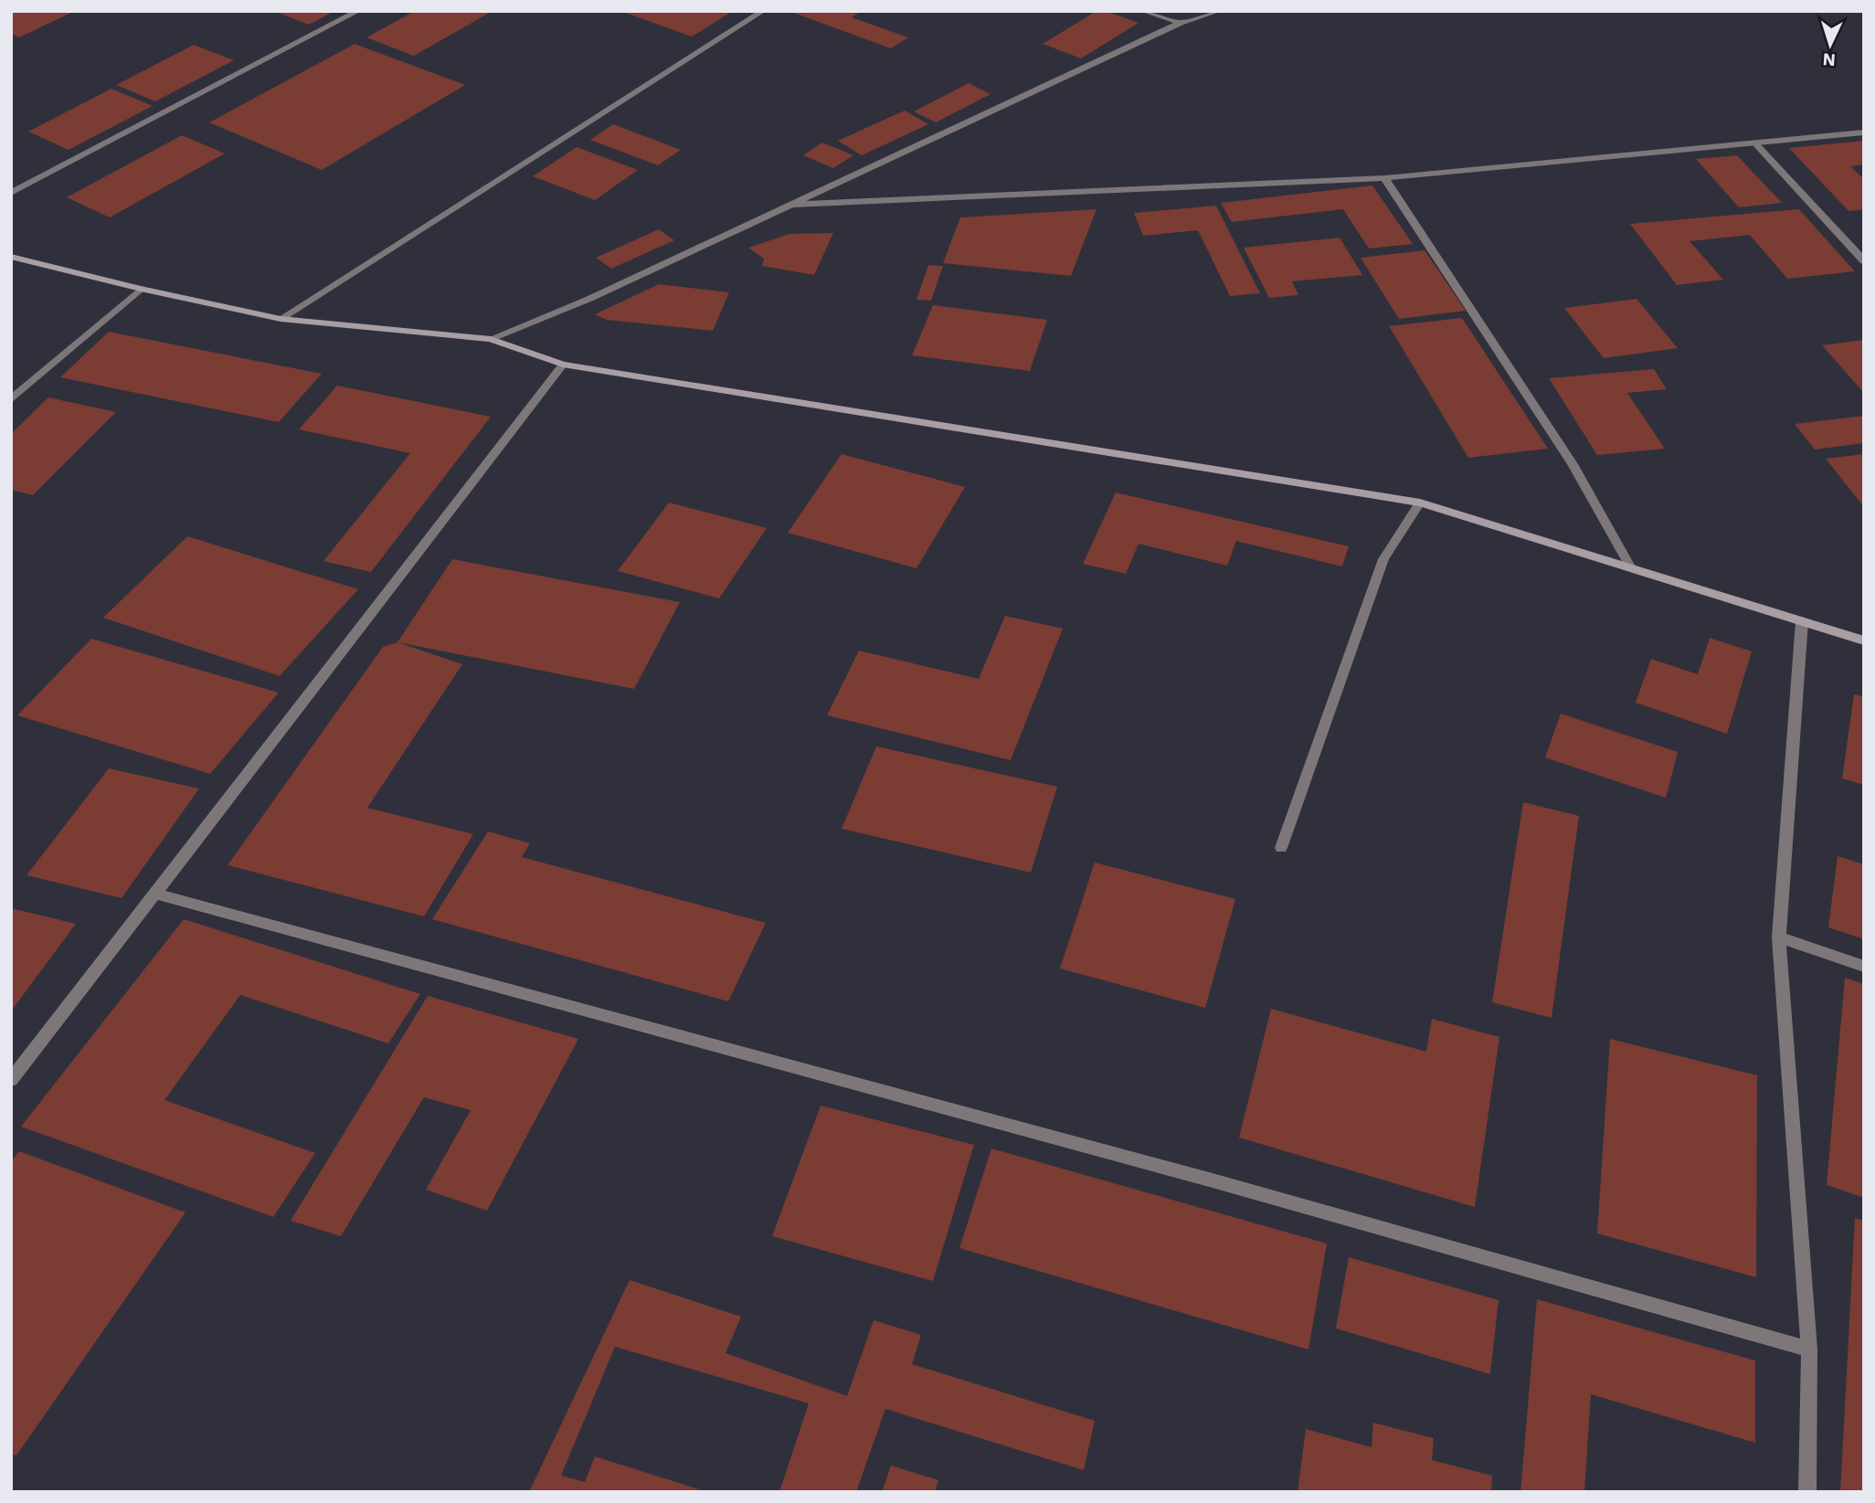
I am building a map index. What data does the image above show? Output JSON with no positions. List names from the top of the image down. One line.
{"north":"bottom"}
